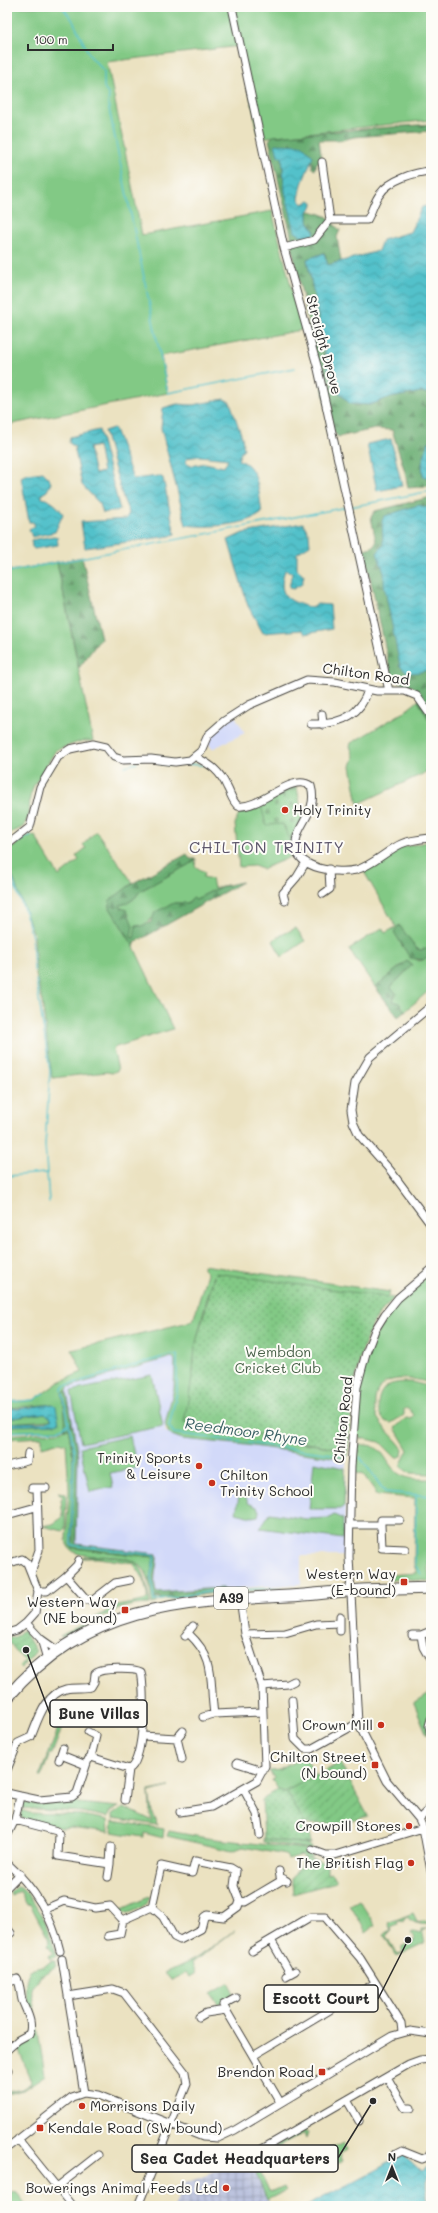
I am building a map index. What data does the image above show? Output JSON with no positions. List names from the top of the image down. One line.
{"streets":{"main road":["A39"],"street":["Straight Drove","Chilton Road"]},"crossings":[["Straight Drove","Chilton Road"],["Chilton Road","A39"]],"districts":["CHILTON TRINITY"],"water":["Reedmoor Rhyne"],"parks":["Wembdon Cricket Club"],"places":{"other":["Holy Trinity","Trinity Sports & Leisure","Chilton Trinity School","Bune Villas","Crown Mill","Crowpill Stores","The British Flag","Escott Court","Sea Cadet Headquarters","Morrisons Daily","Bowerings Animal Feeds Ltd"],"transit":["Western Way (E-bound)","Western Way (NE bound)","Chilton Street (N bound)","Brendon Road","Kendale Road (SW bound)"]},"scale_bar":"100 m","north":"top"}
